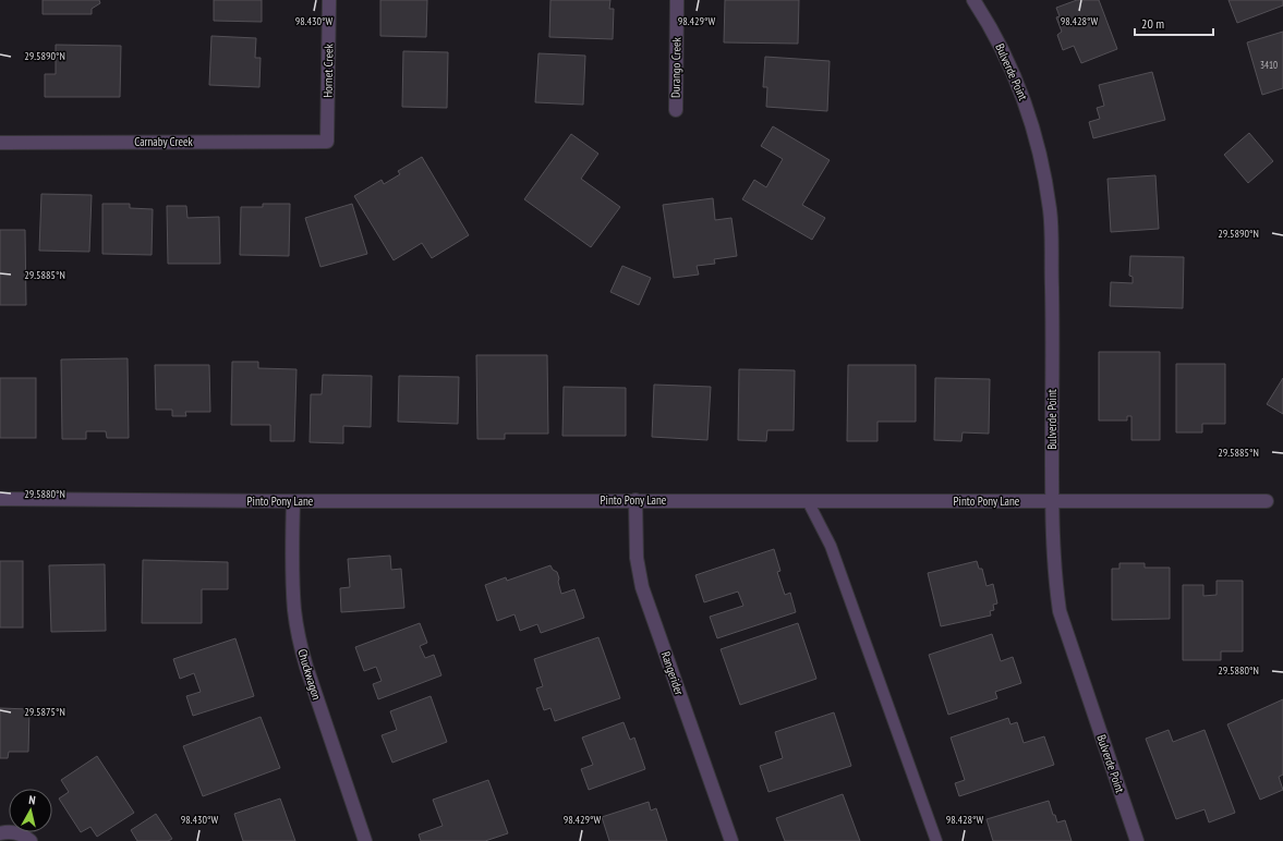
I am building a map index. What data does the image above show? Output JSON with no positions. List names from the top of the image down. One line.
{"streets":{"street":["Durango Creek","Hornet Creek","Bulverde Point","Carnaby Creek","Pinto Pony Lane","Rangerider","Chuckwagon"]},"crossings":[["Hornet Creek","Carnaby Creek"],["Bulverde Point","Pinto Pony Lane"],["Pinto Pony Lane","Rangerider"],["Pinto Pony Lane","Chuckwagon"]],"house_numbers":["3410"],"scale_bar":"20 m","north":"top","coordinates":["98.430°W","98.429°W","98.428°W","29.5890°N","29.5885°N","29.5880°N","29.5875°N"]}
